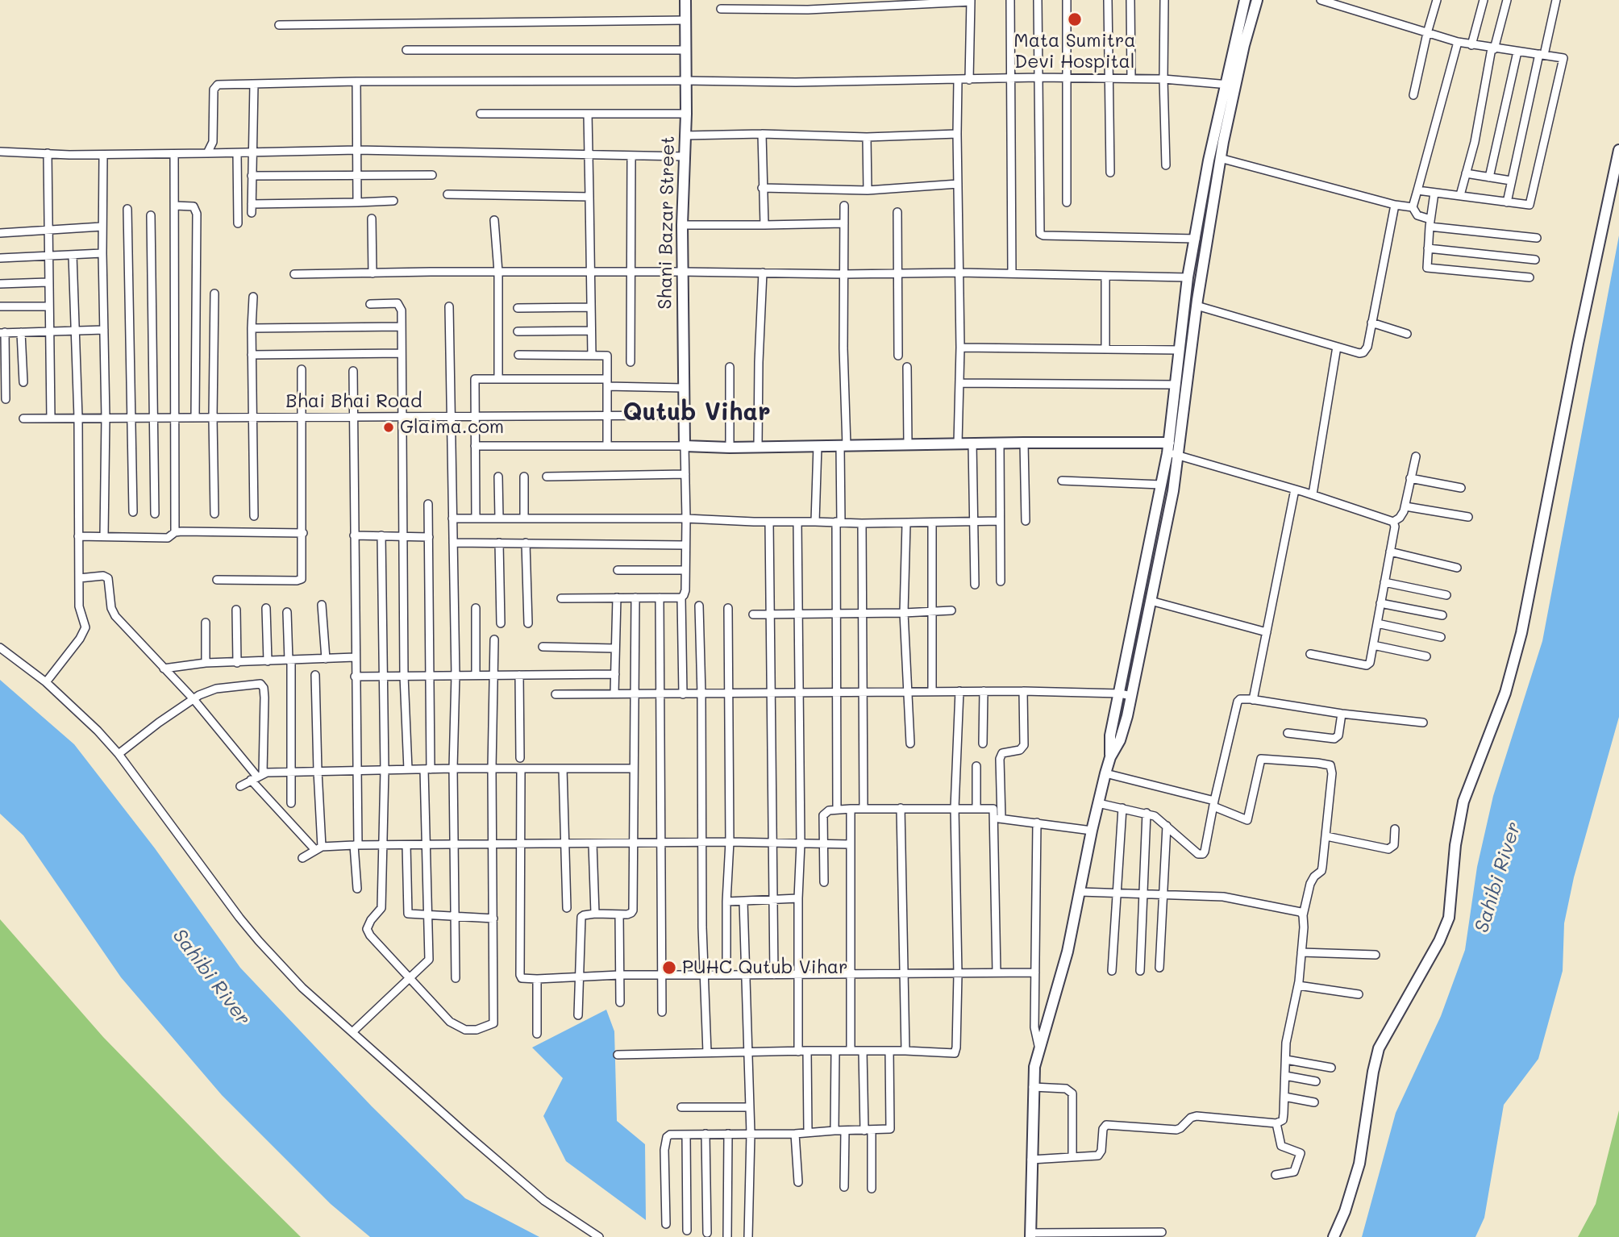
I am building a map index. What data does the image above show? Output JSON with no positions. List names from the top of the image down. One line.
{"streets":{"street":["Shani Bazar Street","Bhai Bhai Road"]},"crossings":[["Shani Bazar Street","Bhai Bhai Road"]],"districts":["Qutub Vihar"],"water":["Sahibi River"],"places":["Mata Sumitra Devi Hospital","Glaima.com","PUHC Qutub Vihar"]}
